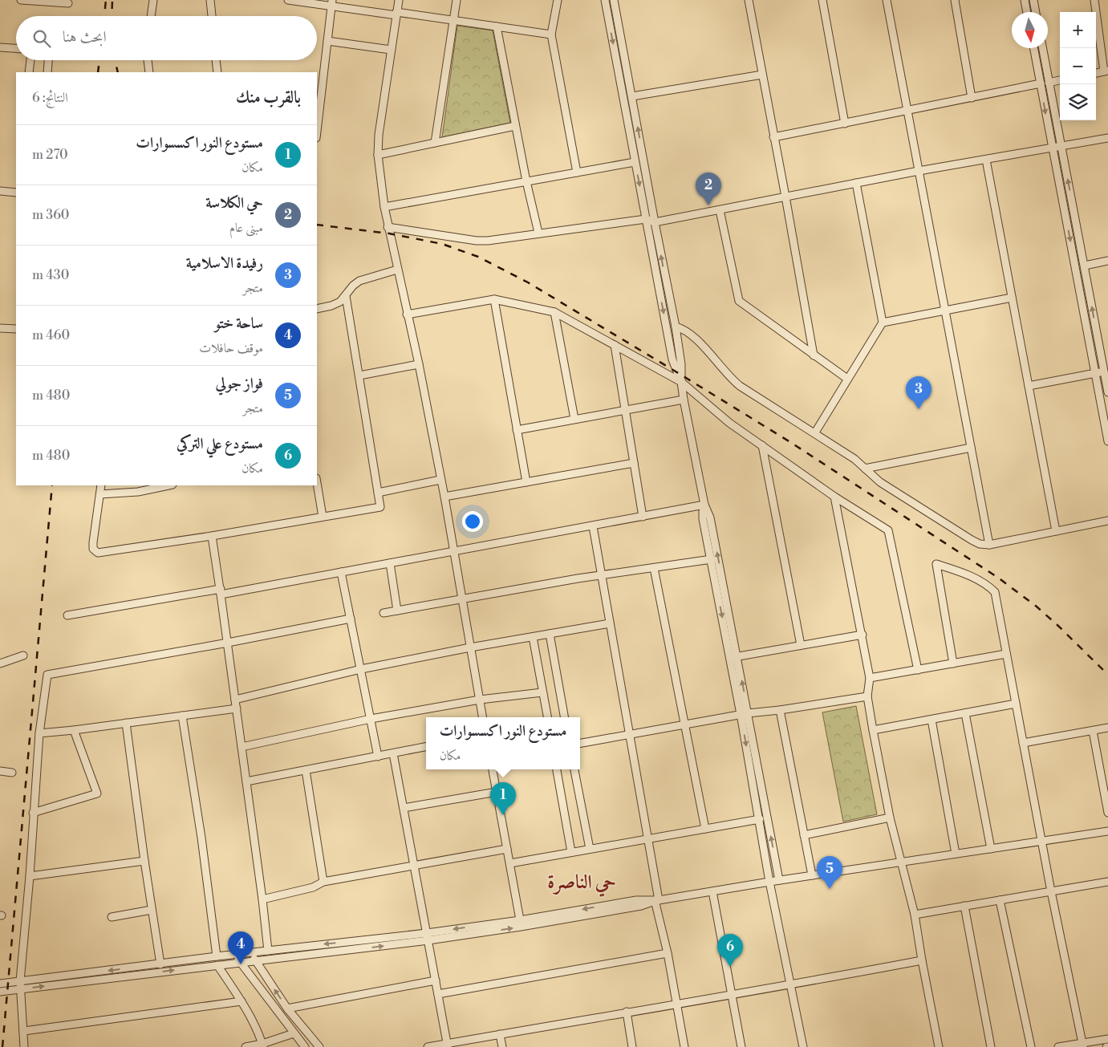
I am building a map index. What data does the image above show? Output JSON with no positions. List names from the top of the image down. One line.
{"districts":["حي الناصرة"],"north":"bottom","page":{"map_buttons":["+","−"],"search":"ابحث هنا","heading":["بالقرب منك","النتائج: 6"],"list":[{"mark":"1","name":"مستودع النور اكسسوارات","note":"مكان","value":"270 m"},{"mark":"2","name":"حي الكلاسة","note":"مبنى عام","value":"360 m"},{"mark":"3","name":"رفيدة الاسلامية","note":"متجر","value":"430 m"},{"mark":"4","name":"ساحة ختو","note":"موقف حافلات","value":"460 m"},{"mark":"5","name":"فواز جولي","note":"متجر","value":"480 m"},{"mark":"6","name":"مستودع علي التركي","note":"مكان","value":"480 m"}],"pins":["2","3","1","5","4","6"],"popup":["مستودع النور اكسسوارات","مكان"]}}
